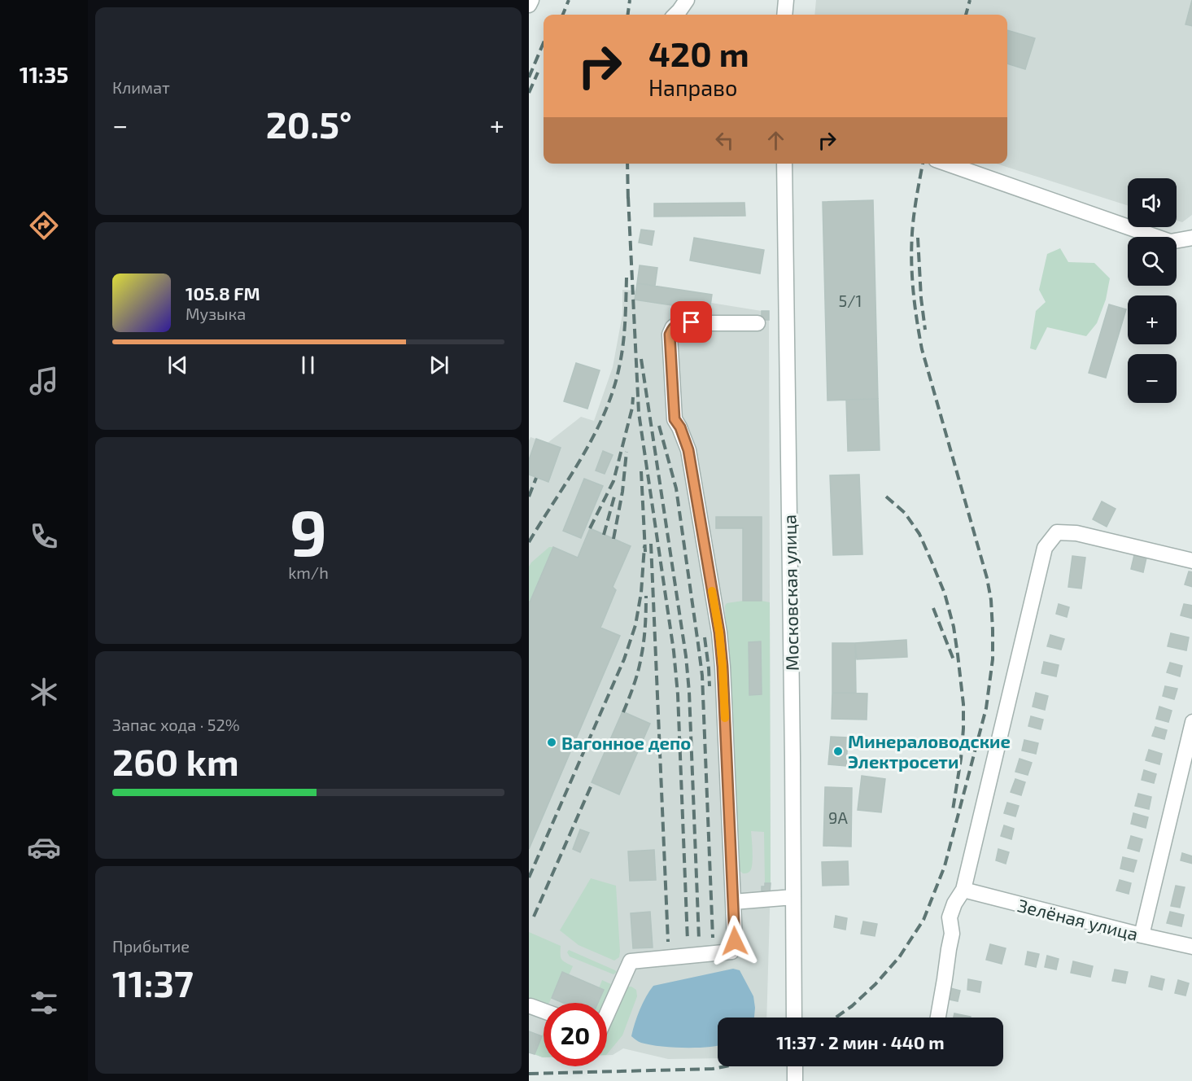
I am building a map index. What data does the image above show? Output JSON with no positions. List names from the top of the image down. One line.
{"streets":{"street":["Московская улица","Зелёная улица"]},"places":["Вагонное депо","Минераловодские Электросети"],"house_numbers":["5/1","9А"],"page":{"tabs":"11:35","tile":["Климат",["9","km/h"],["Запас хода · 52%","260 km"],["Прибытие","11:37"]],"turn":["420 m","Направо"],"heat":["−","20.5°","+"],"map_buttons":["+","−"],"song":["105.8 FM","Музыка"],"limit":"20","trip":"11:37 · 2 мин · 440 m"}}
